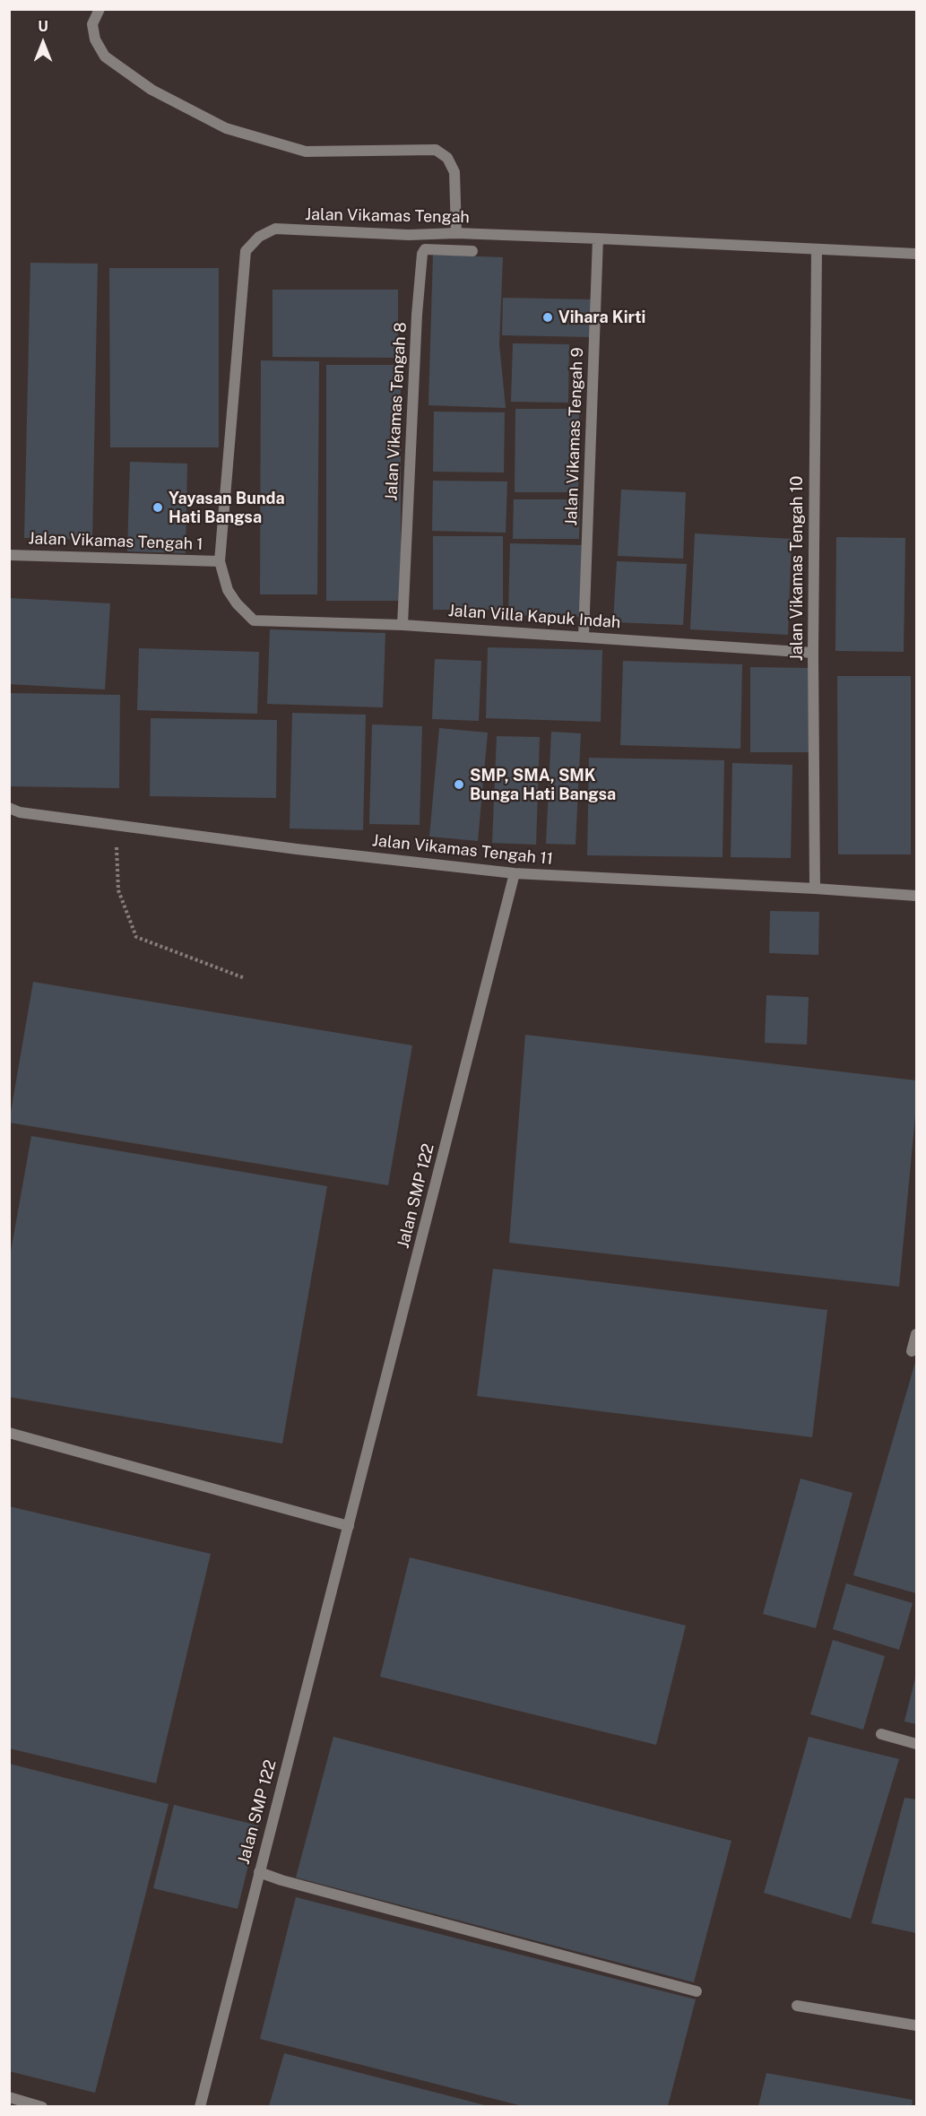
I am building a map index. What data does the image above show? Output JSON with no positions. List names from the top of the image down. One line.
{"streets":{"street":["Jalan Vikamas Tengah","Jalan Vikamas Tengah 8","Jalan Vikamas Tengah 9","Jalan Vikamas Tengah 1","Jalan Vikamas Tengah 10","Jalan Villa Kapuk Indah","Jalan Vikamas Tengah 11","Jalan SMP 122"]},"crossings":[["Jalan Vikamas Tengah","Jalan Vikamas Tengah 9"],["Jalan Vikamas Tengah","Jalan Vikamas Tengah 1"],["Jalan Vikamas Tengah","Jalan Vikamas Tengah 10"],["Jalan Vikamas Tengah","Jalan Villa Kapuk Indah"],["Jalan Vikamas Tengah 8","Jalan Villa Kapuk Indah"],["Jalan Vikamas Tengah 9","Jalan Villa Kapuk Indah"],["Jalan Vikamas Tengah 10","Jalan Villa Kapuk Indah"],["Jalan Vikamas Tengah 10","Jalan Vikamas Tengah 11"],["Jalan Vikamas Tengah 11","Jalan SMP 122"]],"places":["Vihara Kirti","Yayasan Bunda Hati Bangsa","SMP, SMA, SMK Bunga Hati Bangsa"],"north":"top"}
